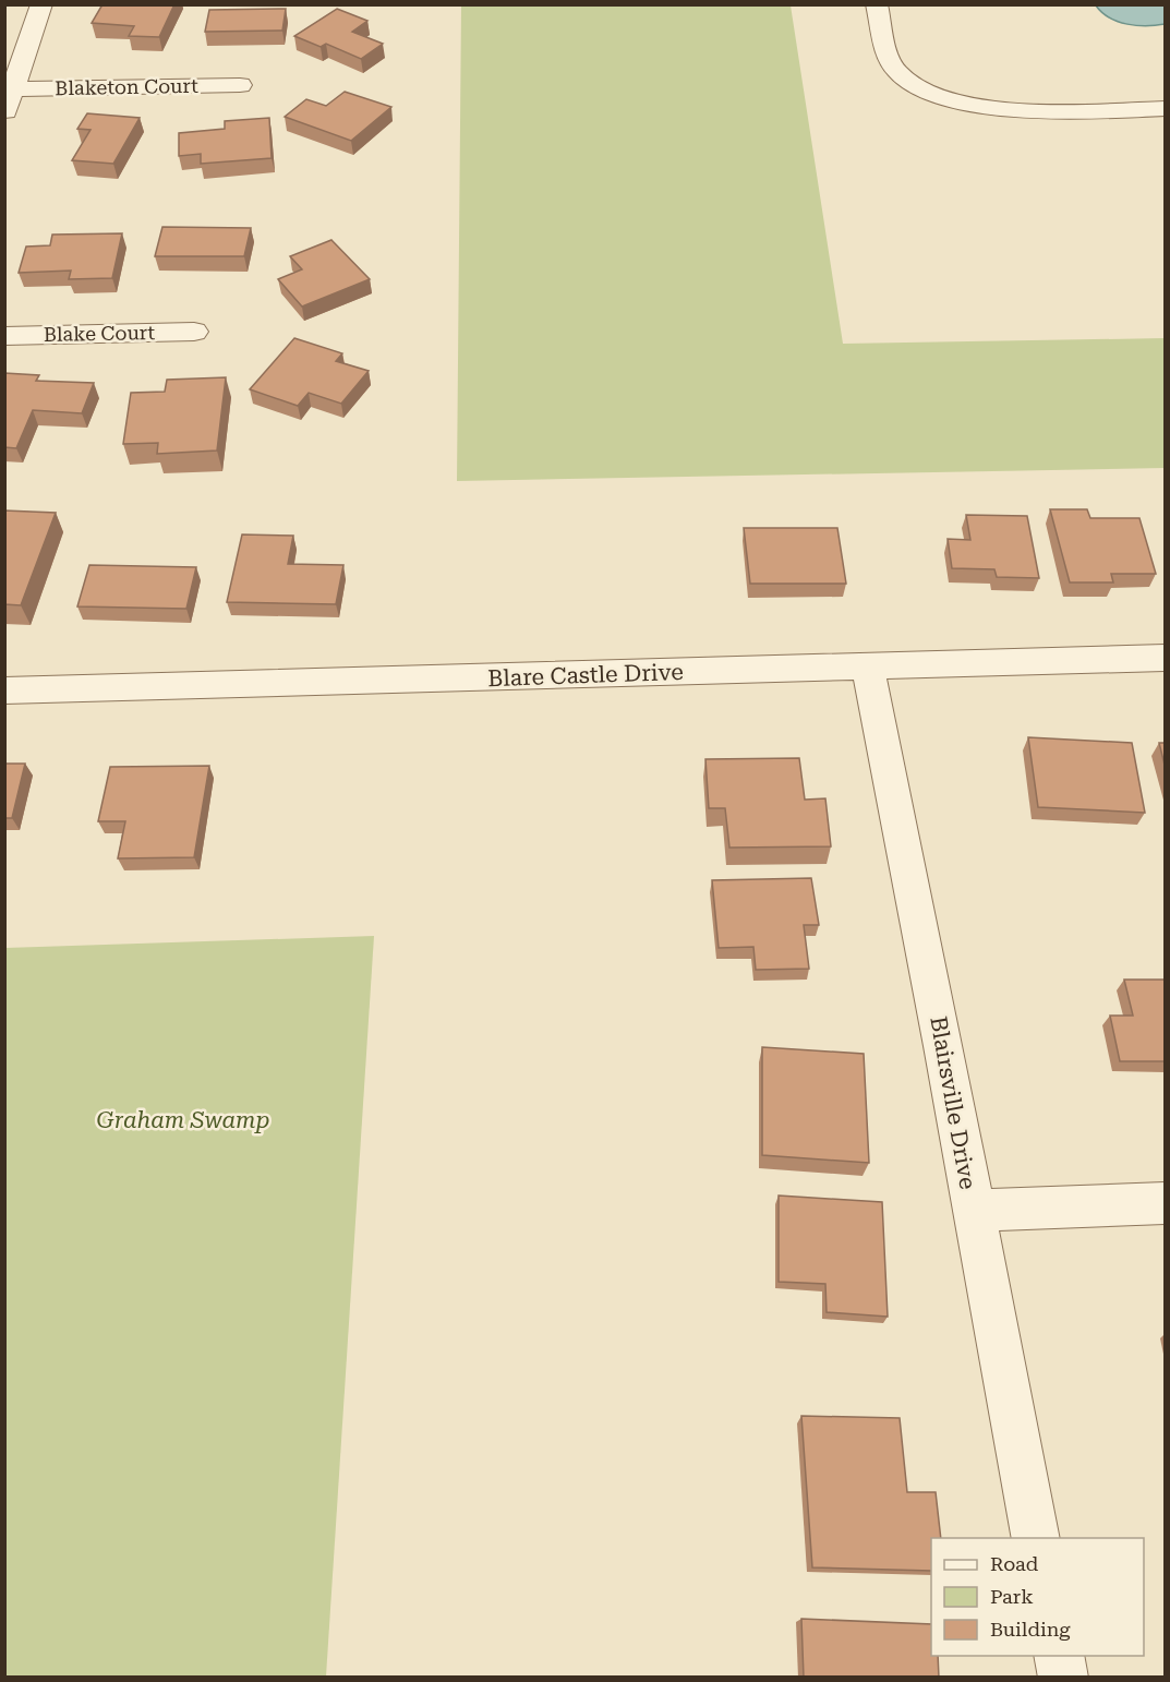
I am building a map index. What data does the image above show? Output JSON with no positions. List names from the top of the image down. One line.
{"streets":{"street":["Blaketon Court","Blake Court","Blare Castle Drive","Blairsville Drive"]},"crossings":[["Blare Castle Drive","Blairsville Drive"]],"parks":["Graham Swamp"],"legend":["Road","Park","Building"]}
